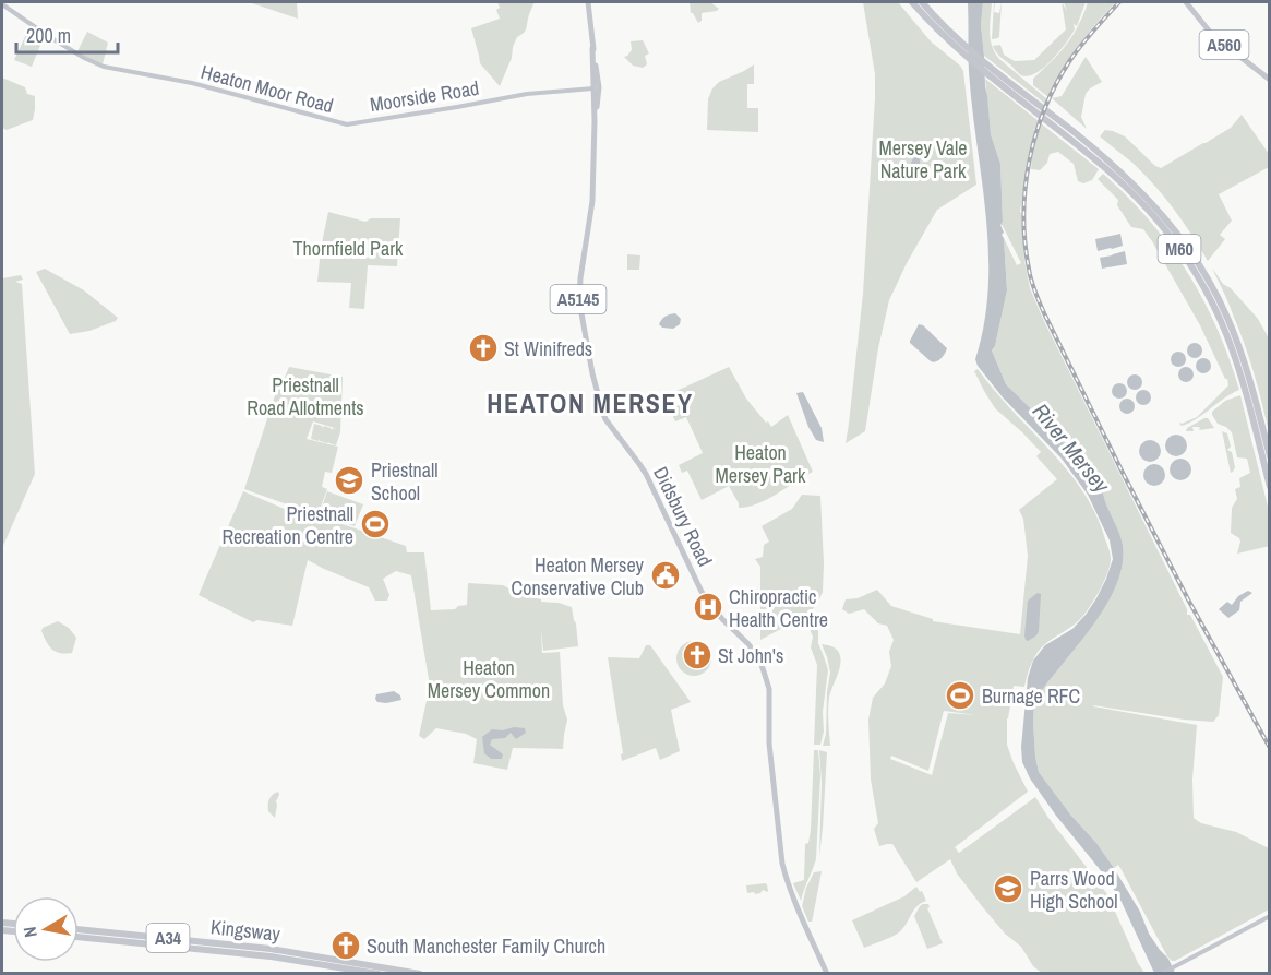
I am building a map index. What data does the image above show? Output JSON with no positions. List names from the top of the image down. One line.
{"streets":{"highway":["M60","Kingsway","A34"],"main road":["A560","Heaton Moor Road","Moorside Road","A5145","Didsbury Road"]},"crossings":[["Heaton Moor Road","Moorside Road"],["Moorside Road","Didsbury Road"]],"districts":["HEATON MERSEY"],"water":["River Mersey"],"parks":["Mersey Vale Nature Park","Thornfield Park","Priestnall Road Allotments","Heaton Mersey Park","Heaton Mersey Common"],"places":{"church":["St Winifreds","St John's","South Manchester Family Church"],"school or university":["Priestnall School","Parrs Wood High School"],"sports":["Priestnall Recreation Centre","Burnage RFC"],"public building":["Heaton Mersey Conservative Club"],"hospital":["Chiropractic Health Centre"]},"scale_bar":"200 m","north":"left"}
